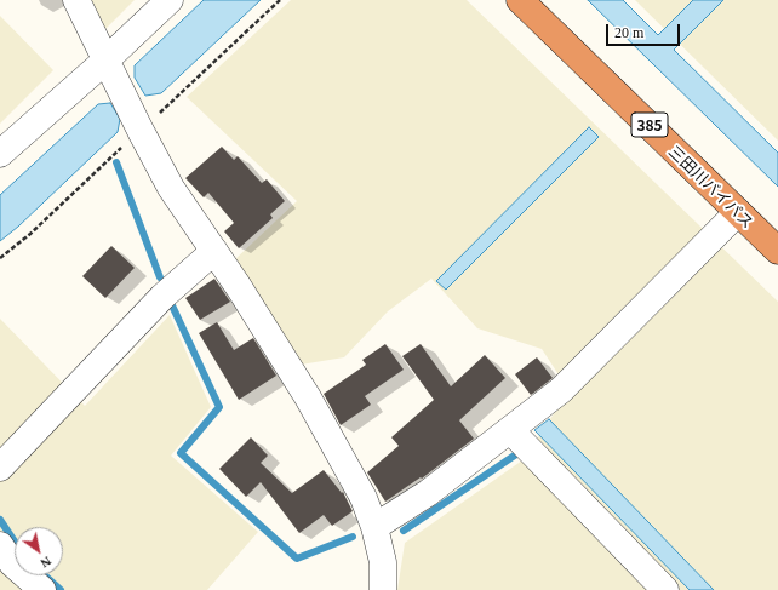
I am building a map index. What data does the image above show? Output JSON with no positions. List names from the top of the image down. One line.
{"streets":{"highway":["385","三田川バイパス"]},"scale_bar":"20 m","north":"bottom right"}
